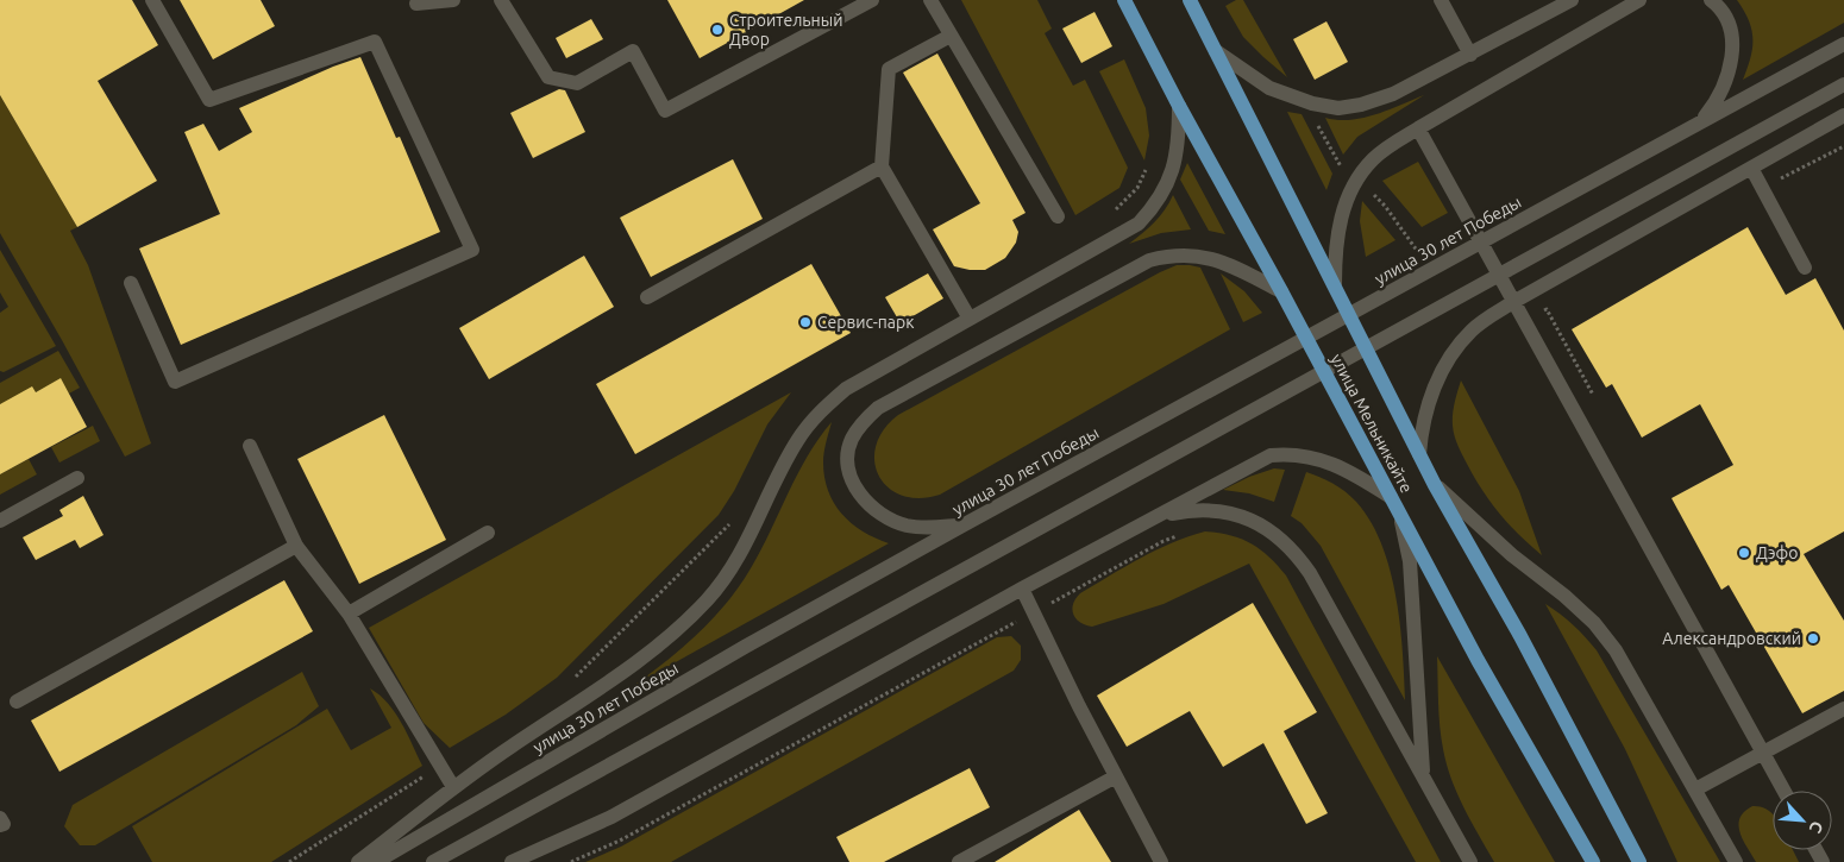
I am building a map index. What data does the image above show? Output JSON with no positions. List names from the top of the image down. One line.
{"streets":{"main road":["улица Мельникайте"],"street":["улица 30 лет Победы"]},"places":["Строительный Двор","Сервис-парк","Дэфо","Александровский"],"north":"bottom right"}
